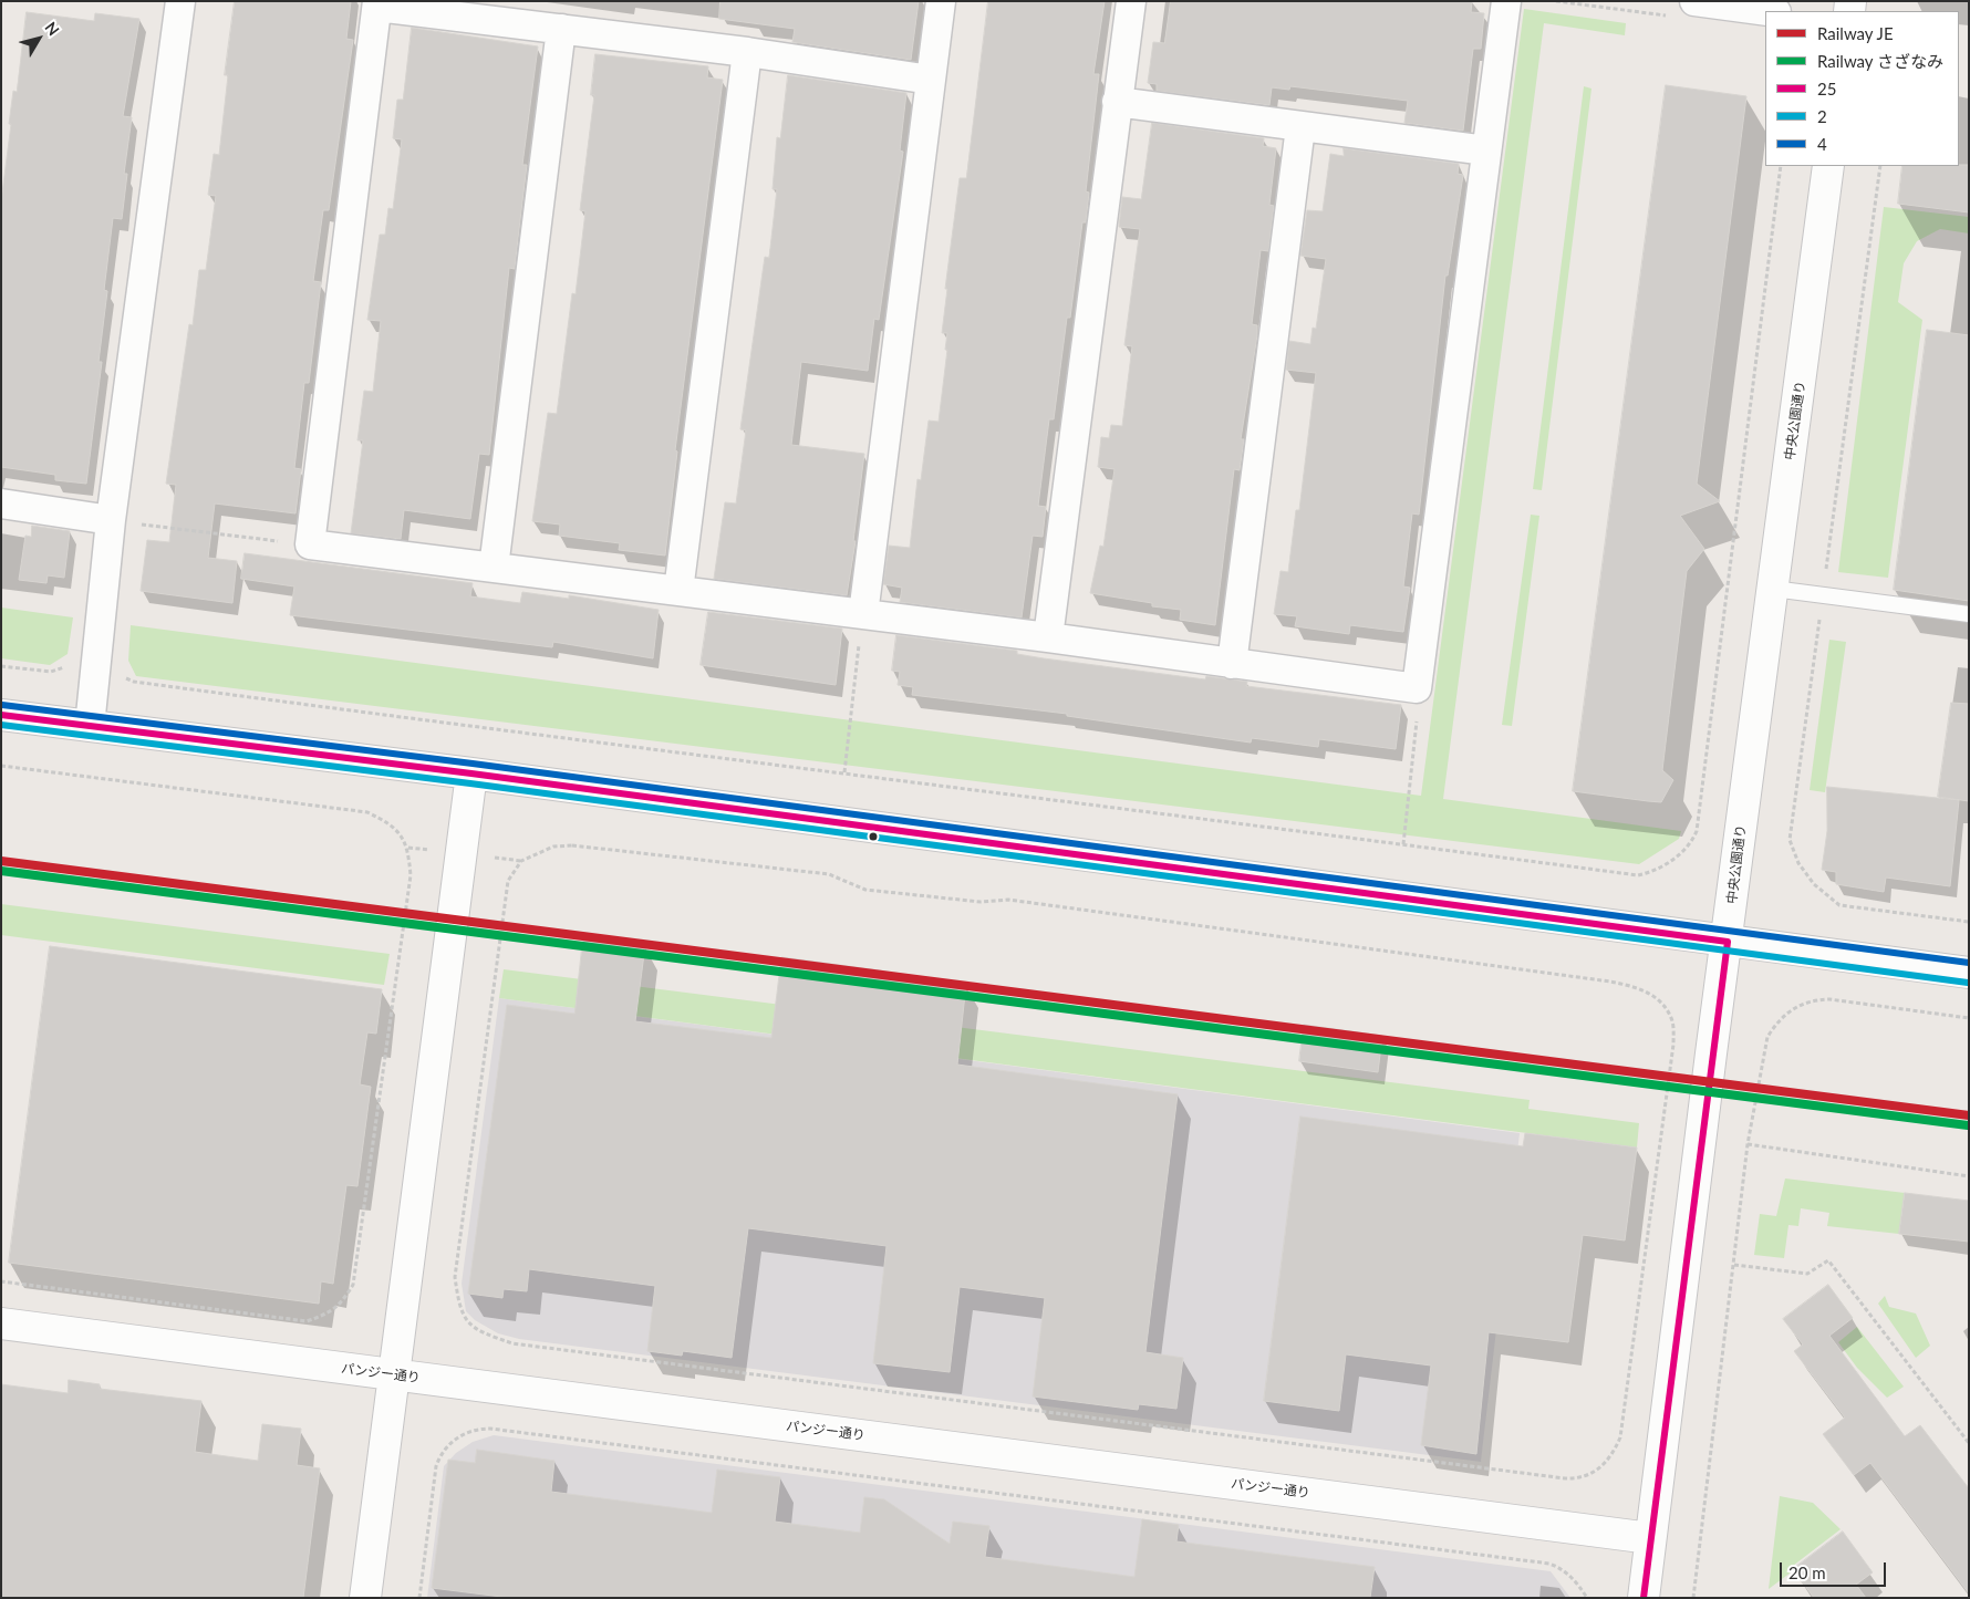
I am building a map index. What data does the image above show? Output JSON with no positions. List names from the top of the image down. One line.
{"streets":{"street":["中央公園通り","パンジー通り"]},"crossings":[["中央公園通り","パンジー通り"]],"lines":["transit line 4","transit line 25","transit line 2","rail line JE","rail line さざなみ"],"legend":["Railway JE","Railway さざなみ","25","2","4"],"scale_bar":"20 m","north":"top right"}
